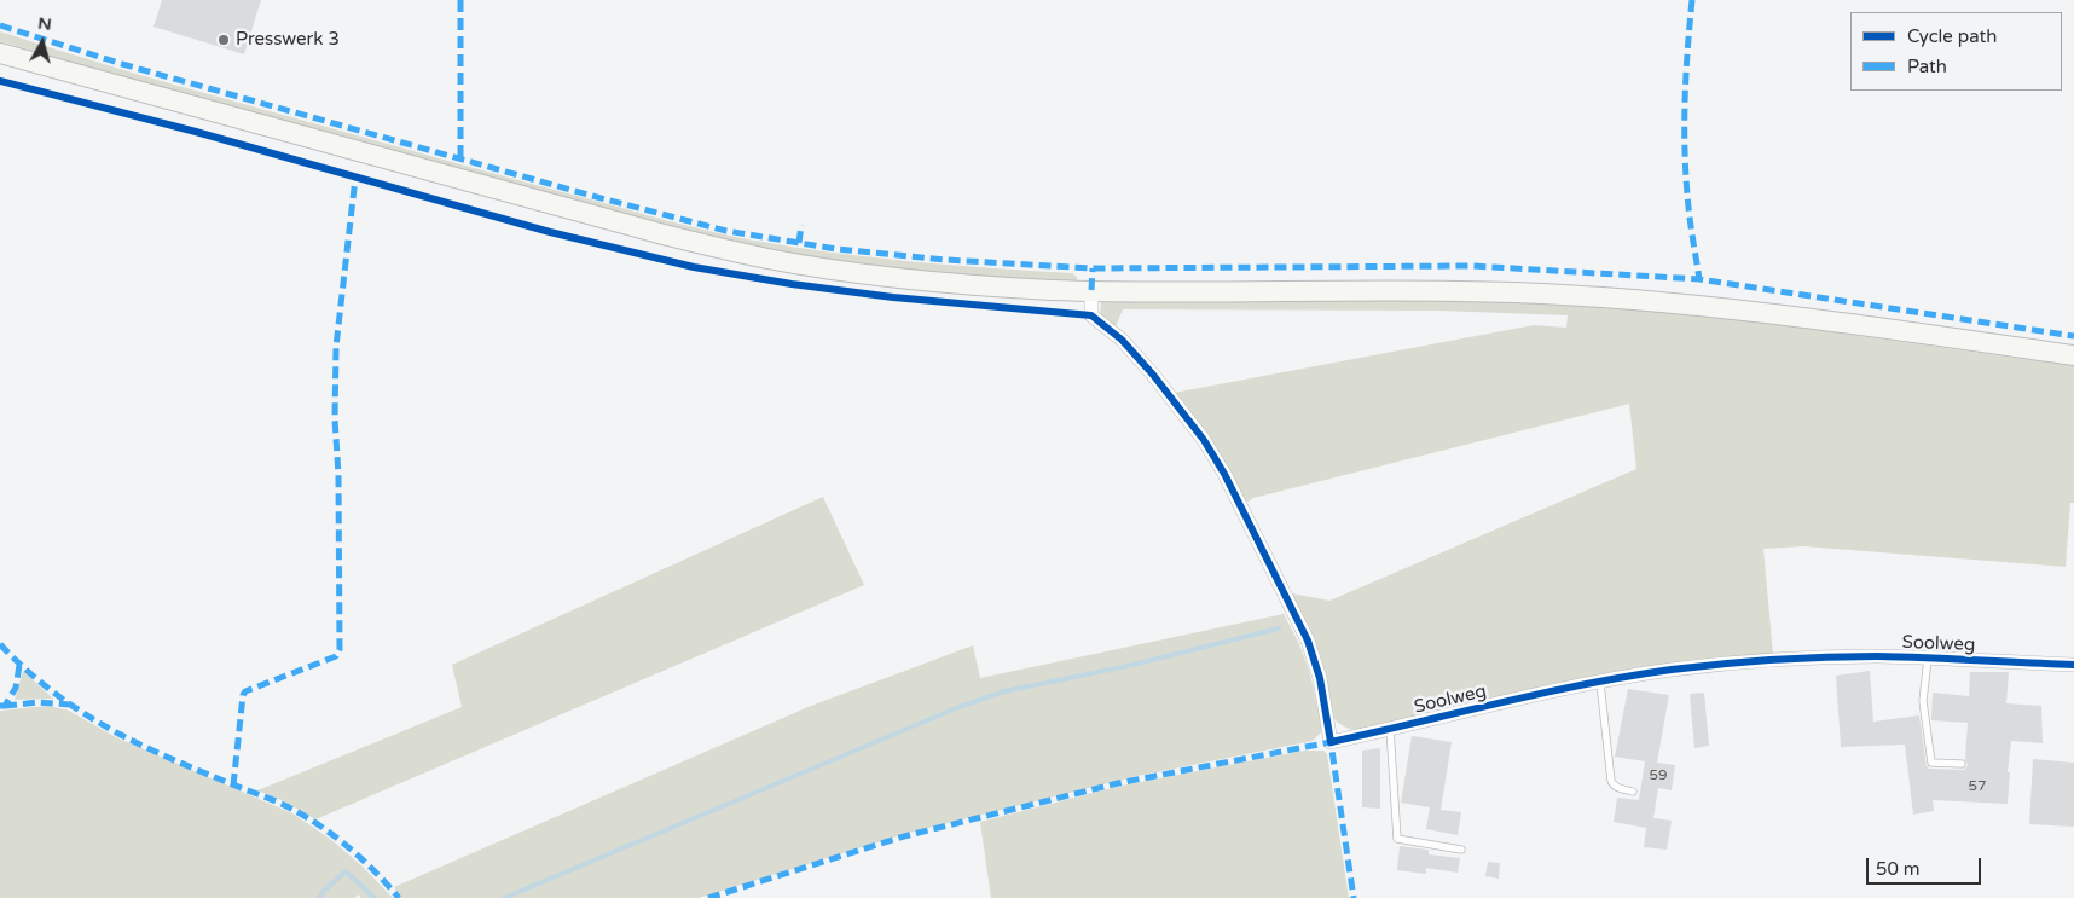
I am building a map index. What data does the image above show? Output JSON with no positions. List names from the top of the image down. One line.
{"streets":{"street":["Soolweg"]},"places":["Presswerk 3"],"house_numbers":["59","57"],"legend":["Cycle path","Path"],"scale_bar":"50 m","north":"top"}
